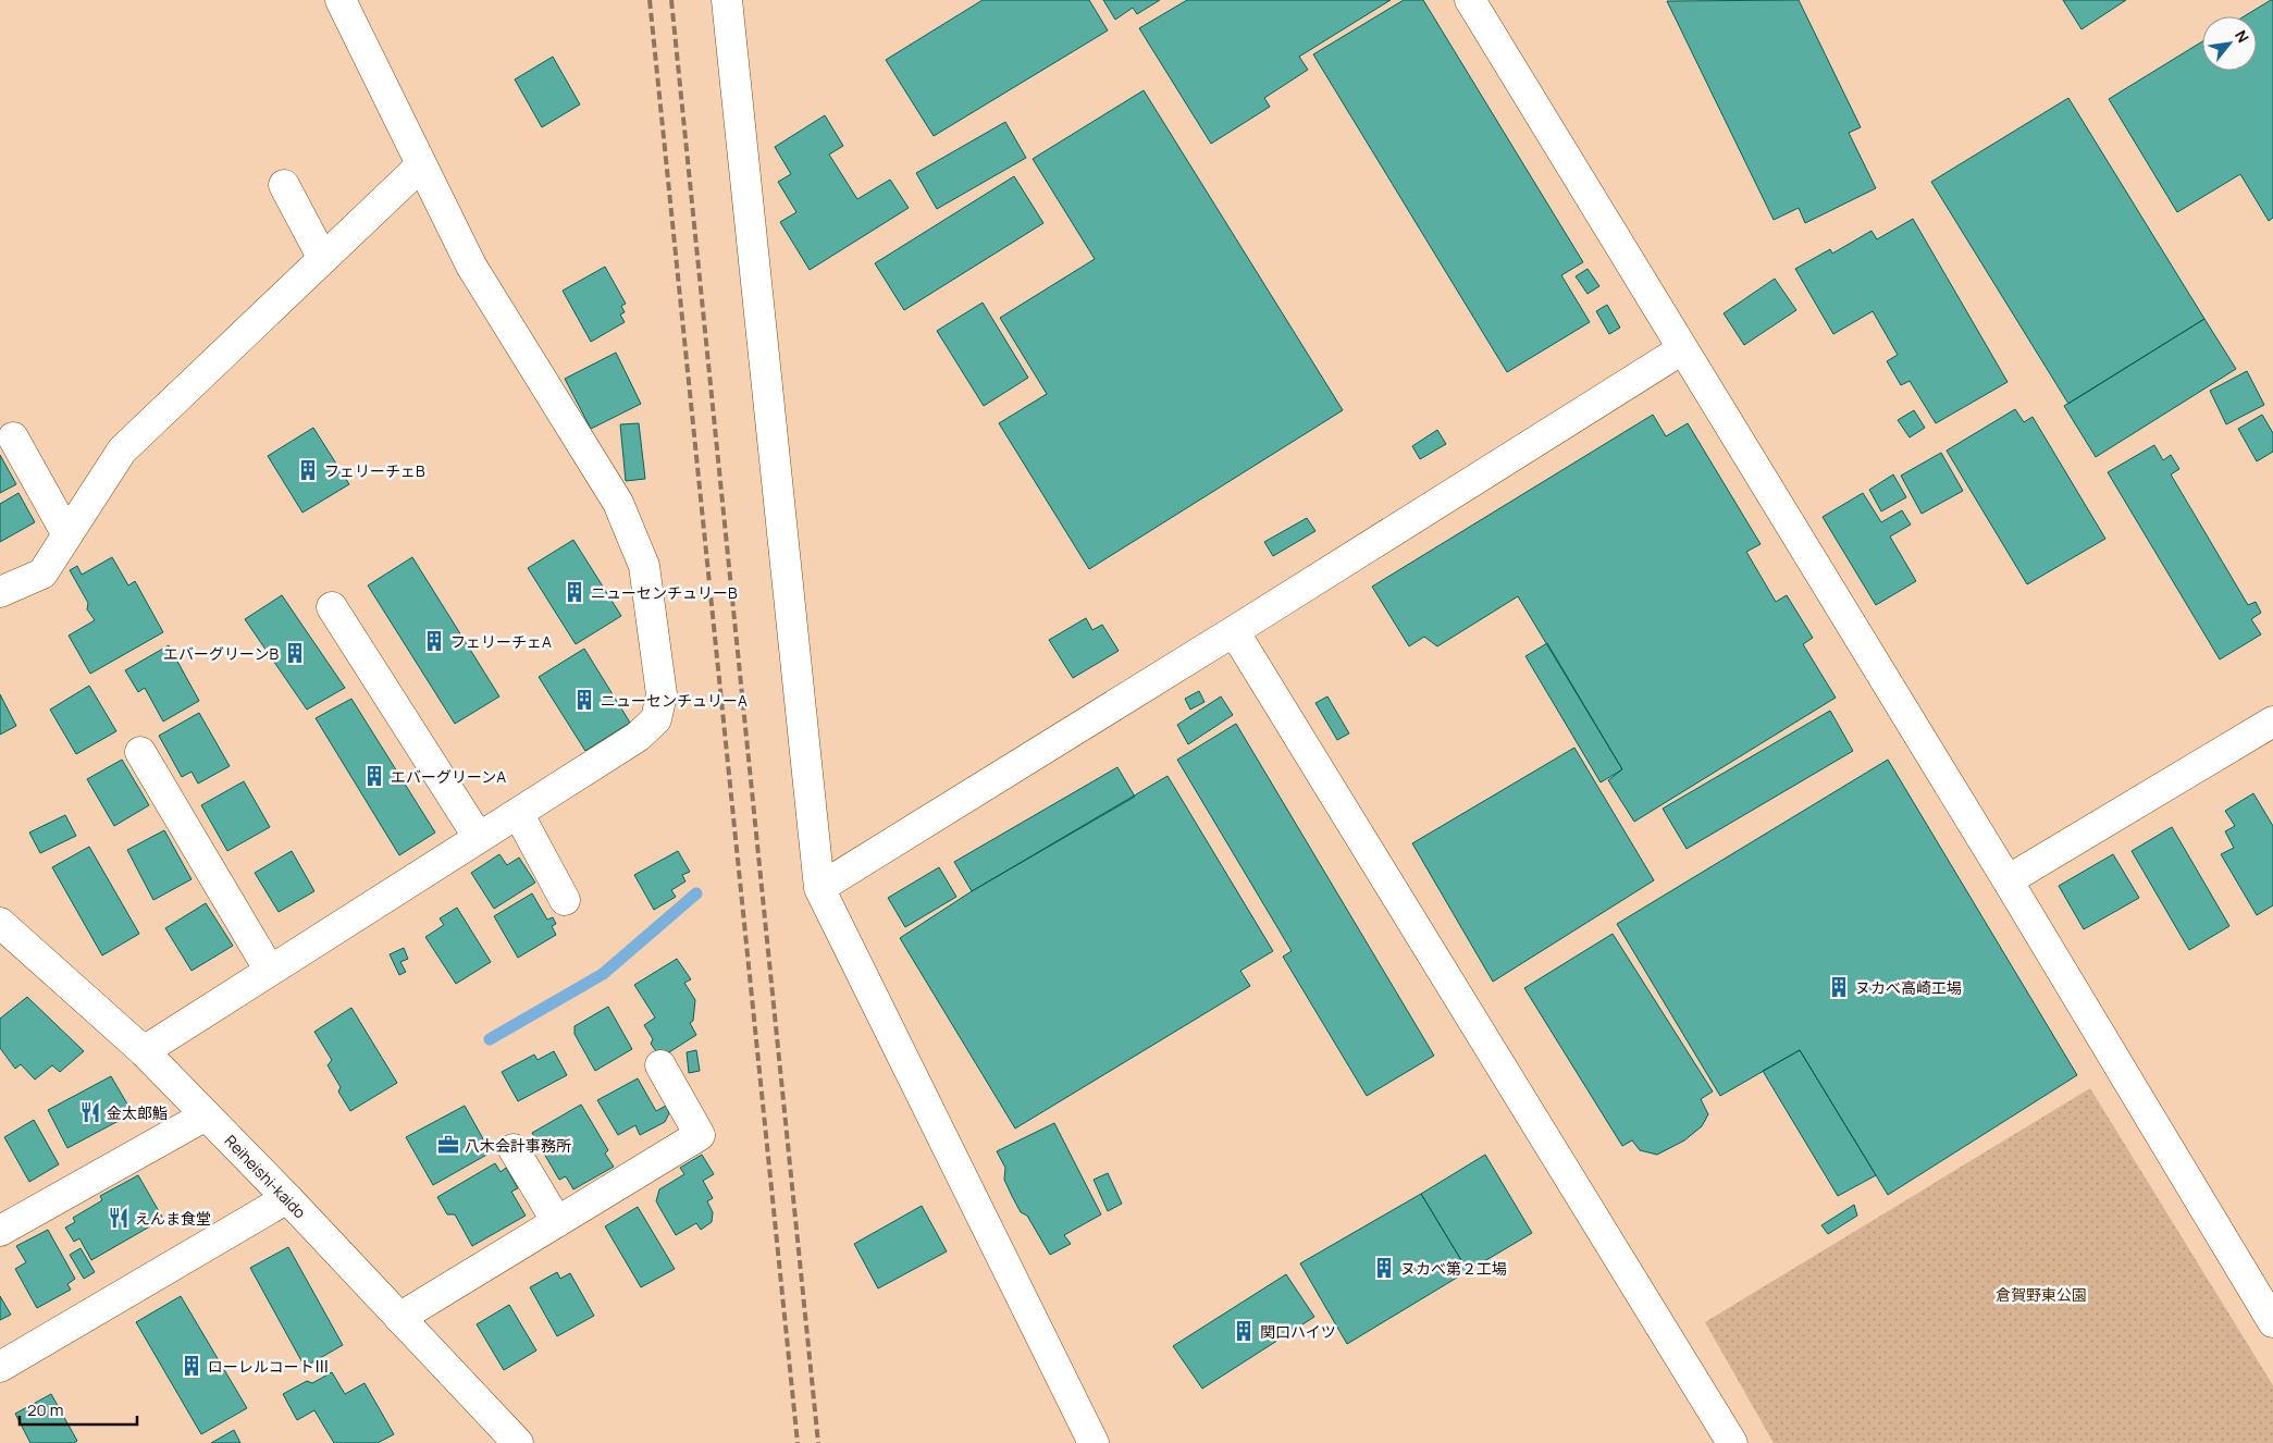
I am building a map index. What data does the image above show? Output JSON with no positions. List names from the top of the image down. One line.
{"streets":{"street":["Reiheishi-kaido"]},"parks":["倉賀野東公園"],"places":{"building":["フェリーチェB","ニューセンチュリーB","フェリーチェA","エバーグリーンB","ニューセンチュリーA","エバーグリーンA","ヌカべ高崎工場","ヌカべ第２工場","関口ハイツ","ローレルコートⅢ"],"restaurant":["金太郎鮨","えんま食堂"],"office":["八木会計事務所"]},"scale_bar":"20 m","north":"top right"}
